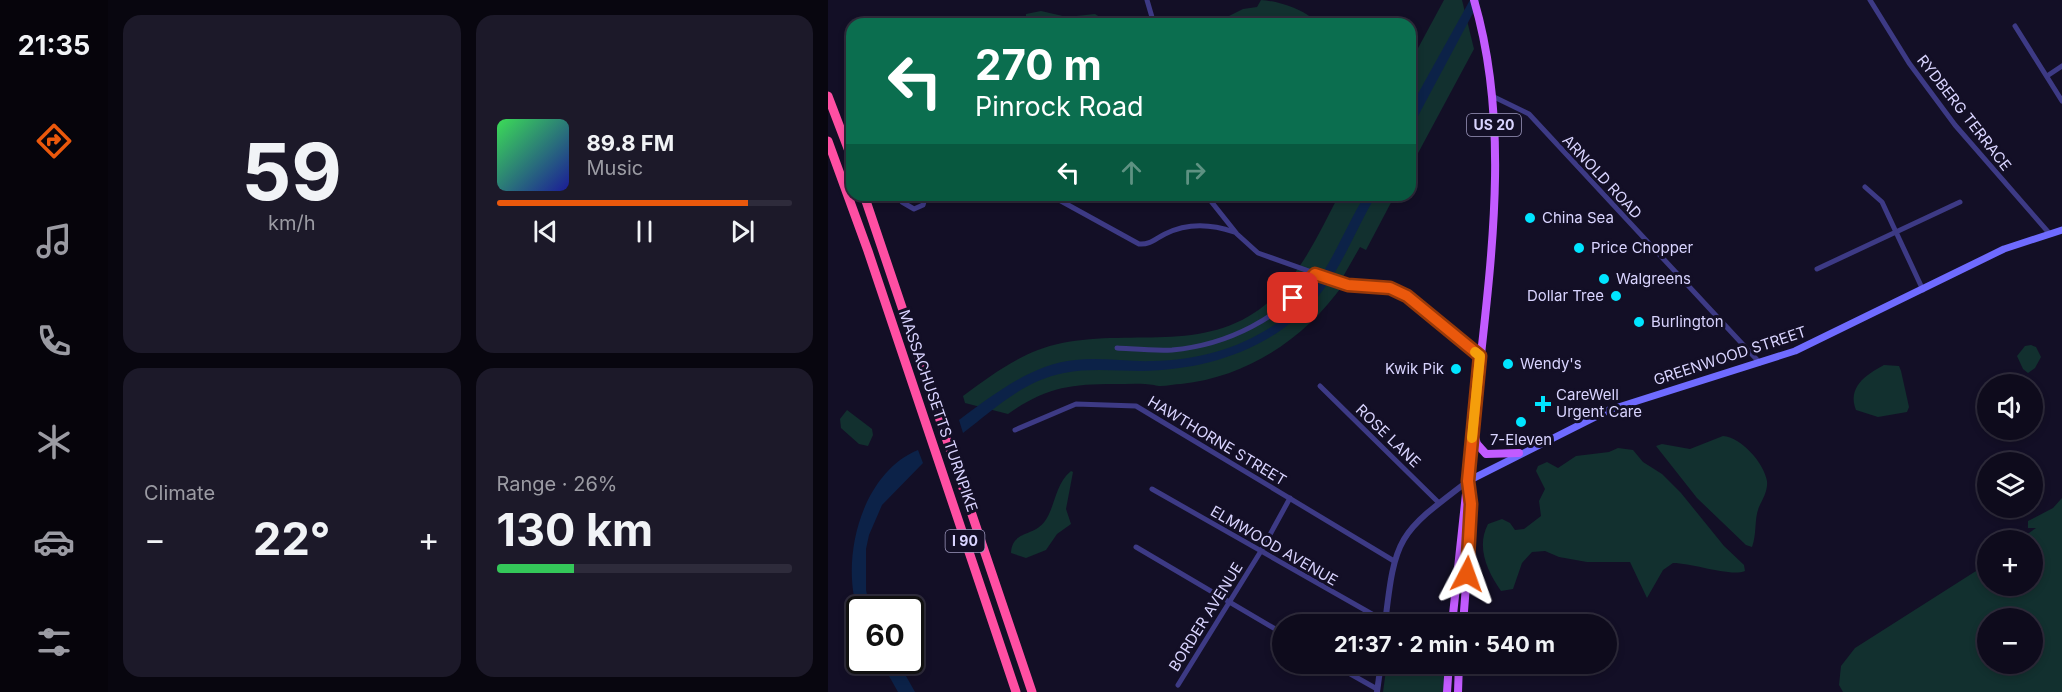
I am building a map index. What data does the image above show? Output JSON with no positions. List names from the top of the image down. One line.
{"streets":{"highway":["MASSACHUSETTS TURNPIKE","I 90"],"main road":["US 20","GREENWOOD STREET"],"street":["RYDBERG TERRACE","ARNOLD ROAD","ROSE LANE","HAWTHORNE STREET","ELMWOOD AVENUE","BORDER AVENUE"]},"crossings":[["RYDBERG TERRACE","GREENWOOD STREET"],["US 20","ARNOLD ROAD"],["US 20","GREENWOOD STREET"],["ARNOLD ROAD","GREENWOOD STREET"],["GREENWOOD STREET","ROSE LANE"],["GREENWOOD STREET","HAWTHORNE STREET"],["HAWTHORNE STREET","BORDER AVENUE"],["ELMWOOD AVENUE","BORDER AVENUE"]],"places":{"other":["China Sea","Price Chopper","Walgreens","Dollar Tree","Burlington","Wendy's","Kwik Pik","7-Eleven"],"health":["CareWell Urgent Care"]},"page":{"tabs":"21:35","tile":[["59","km/h"],"Climate",["Range · 26%","130 km"]],"turn":["270 m","Pinrock Road"],"song":["89.8 FM","Music"],"map_buttons":["+","−"],"heat":["−","22°","+"],"limit":"60","trip":"21:37 · 2 min · 540 m"}}
